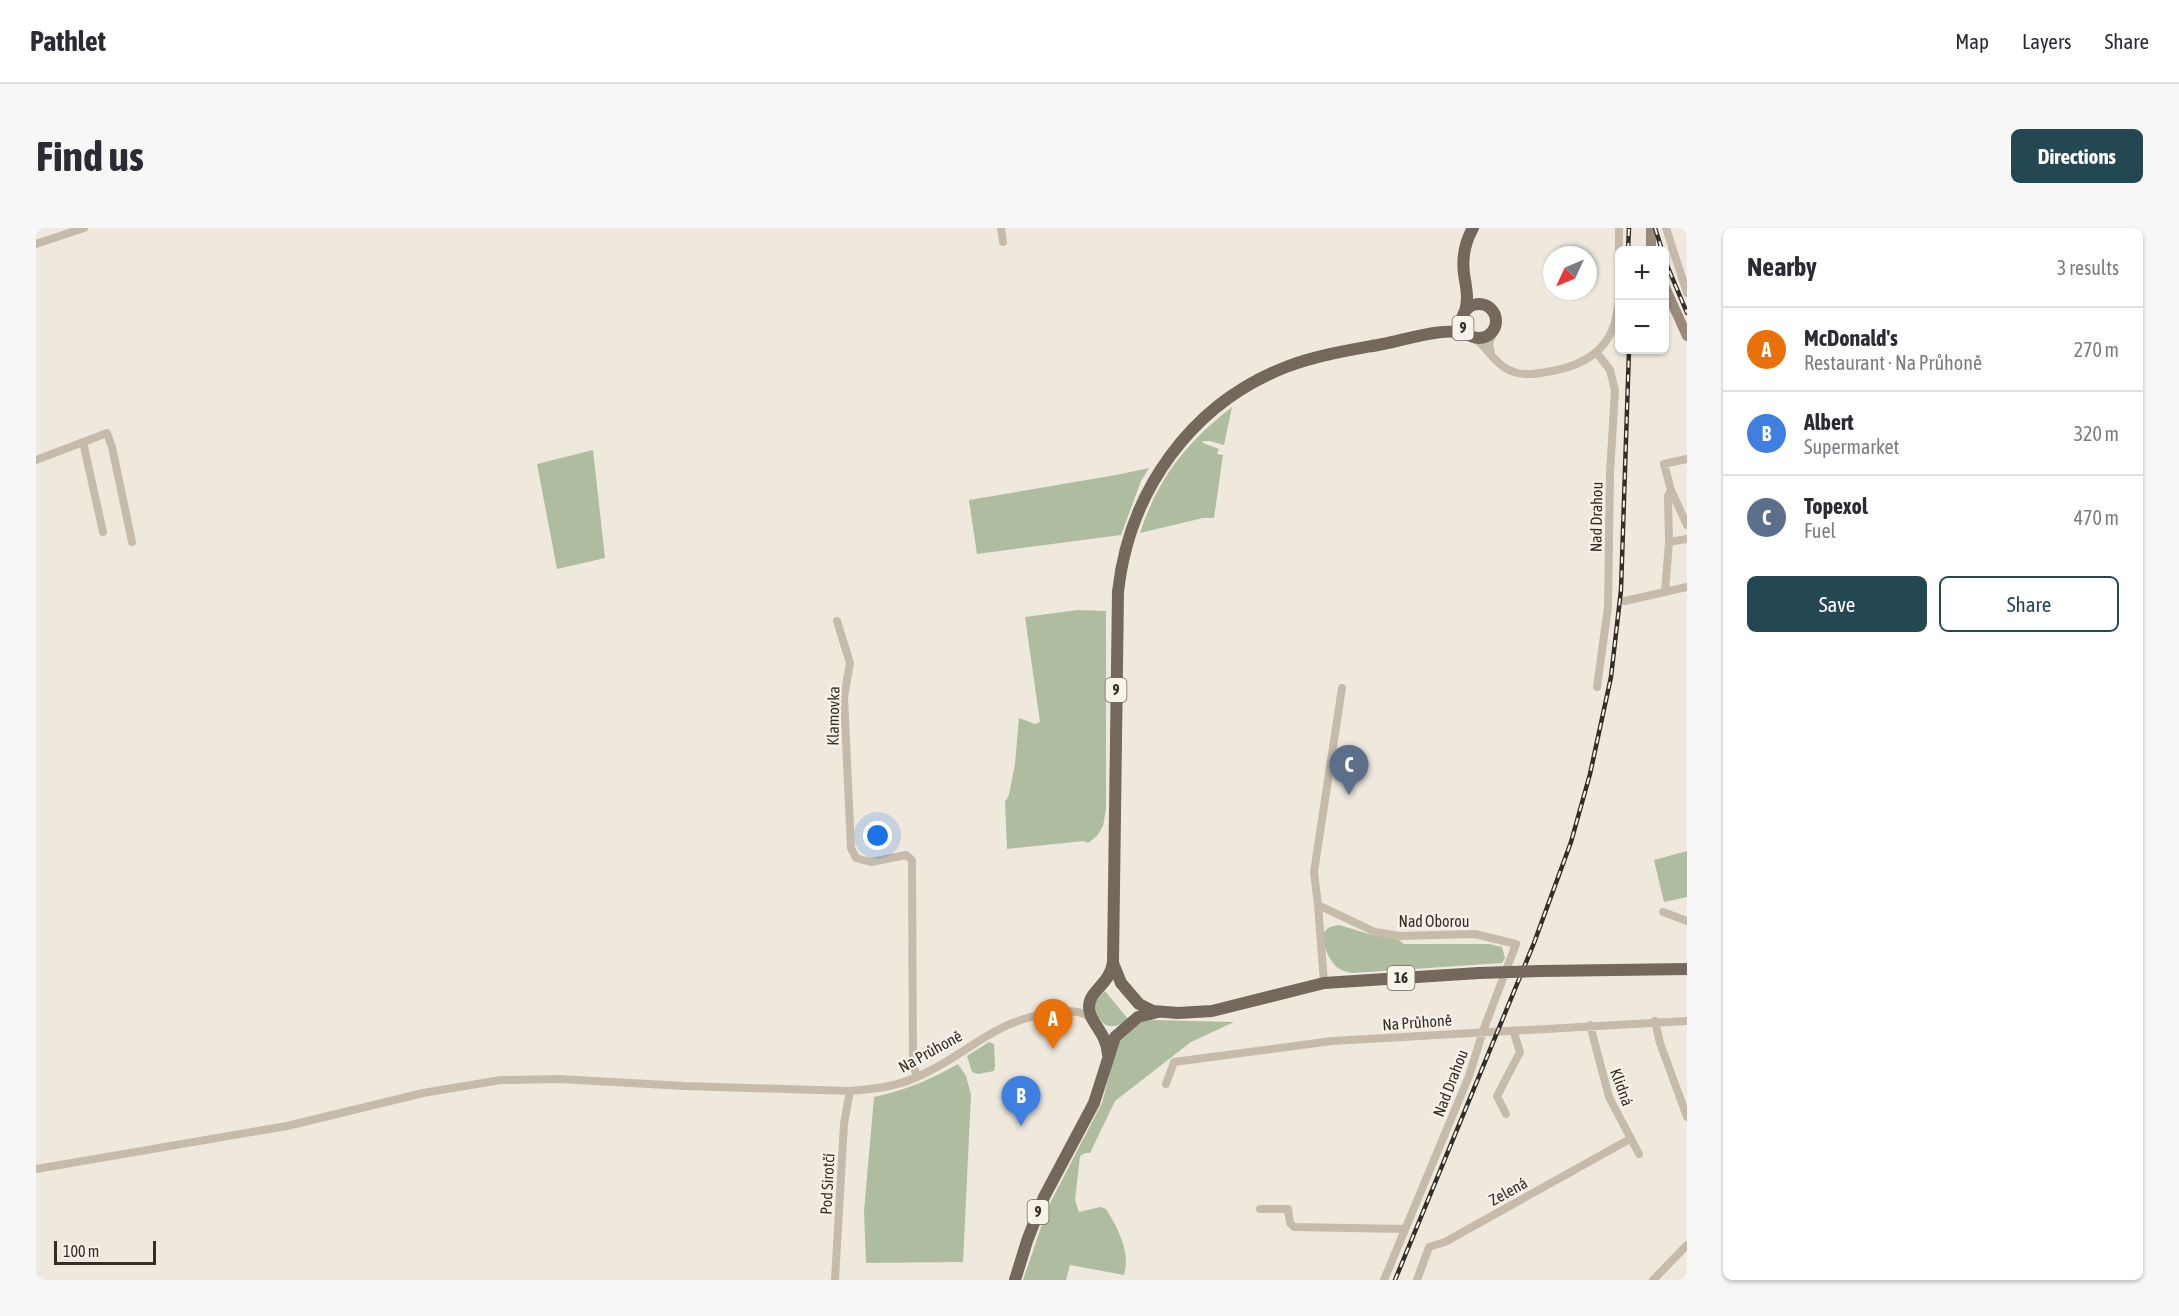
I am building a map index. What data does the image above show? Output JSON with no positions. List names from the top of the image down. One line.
{"streets":{"main road":["9","16"],"street":["Nad Drahou","Klamovka","Nad Oborou","Na Průhoně","Klidná","Pod Sirotčí","Zelená"]},"crossings":[["9","16"],["9","Na Průhoně"],["Nad Drahou","Nad Oborou"],["Nad Drahou","Na Průhoně"],["Klamovka","Na Průhoně"],["16","Na Průhoně"],["Na Průhoně","Klidná"],["Na Průhoně","Pod Sirotčí"],["Klidná","Zelená"]],"scale_bar":"100 m","north":"bottom left","page":{"header":"Pathlet","nav":["Map","Layers","Share"],"buttons":["Directions",["Save","Share"]],"title":"Find us","heading":["Nearby","3 results"],"map_buttons":["+","−"],"list":[{"mark":"A","name":"McDonald's","note":"Restaurant · Na Průhoně","value":"270 m"},{"mark":"B","name":"Albert","note":"Supermarket","value":"320 m"},{"mark":"C","name":"Topexol","note":"Fuel","value":"470 m"}],"pins":["C","A","B"],"scale":"100 m"}}
